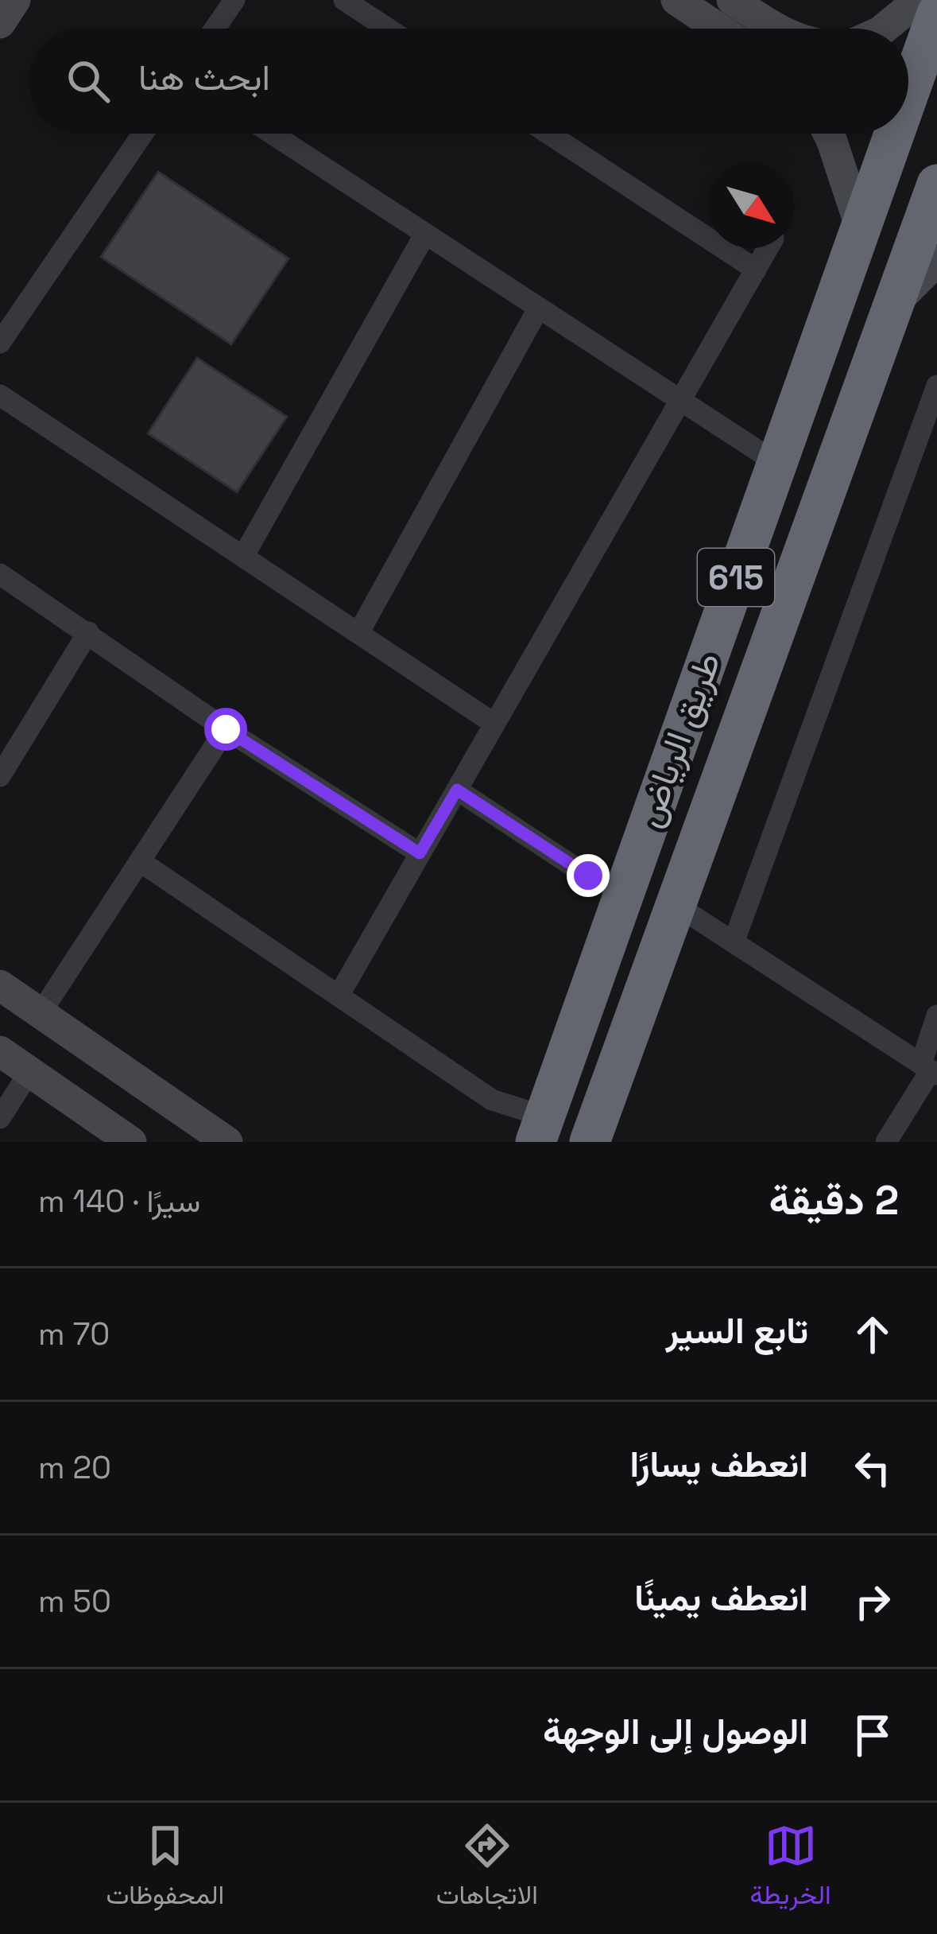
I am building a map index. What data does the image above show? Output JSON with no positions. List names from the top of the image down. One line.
{"streets":{"highway":["615","طريق الرياض"]},"north":"bottom right","page":{"search":"ابحث هنا","heading":["2 دقيقة","سيرًا · 140 m"],"list":[["تابع السير","70 m"],["انعطف يسارًا","20 m"],["انعطف يمينًا","50 m"],"الوصول إلى الوجهة"],"nav":["الخريطة","الاتجاهات","المحفوظات"]}}
